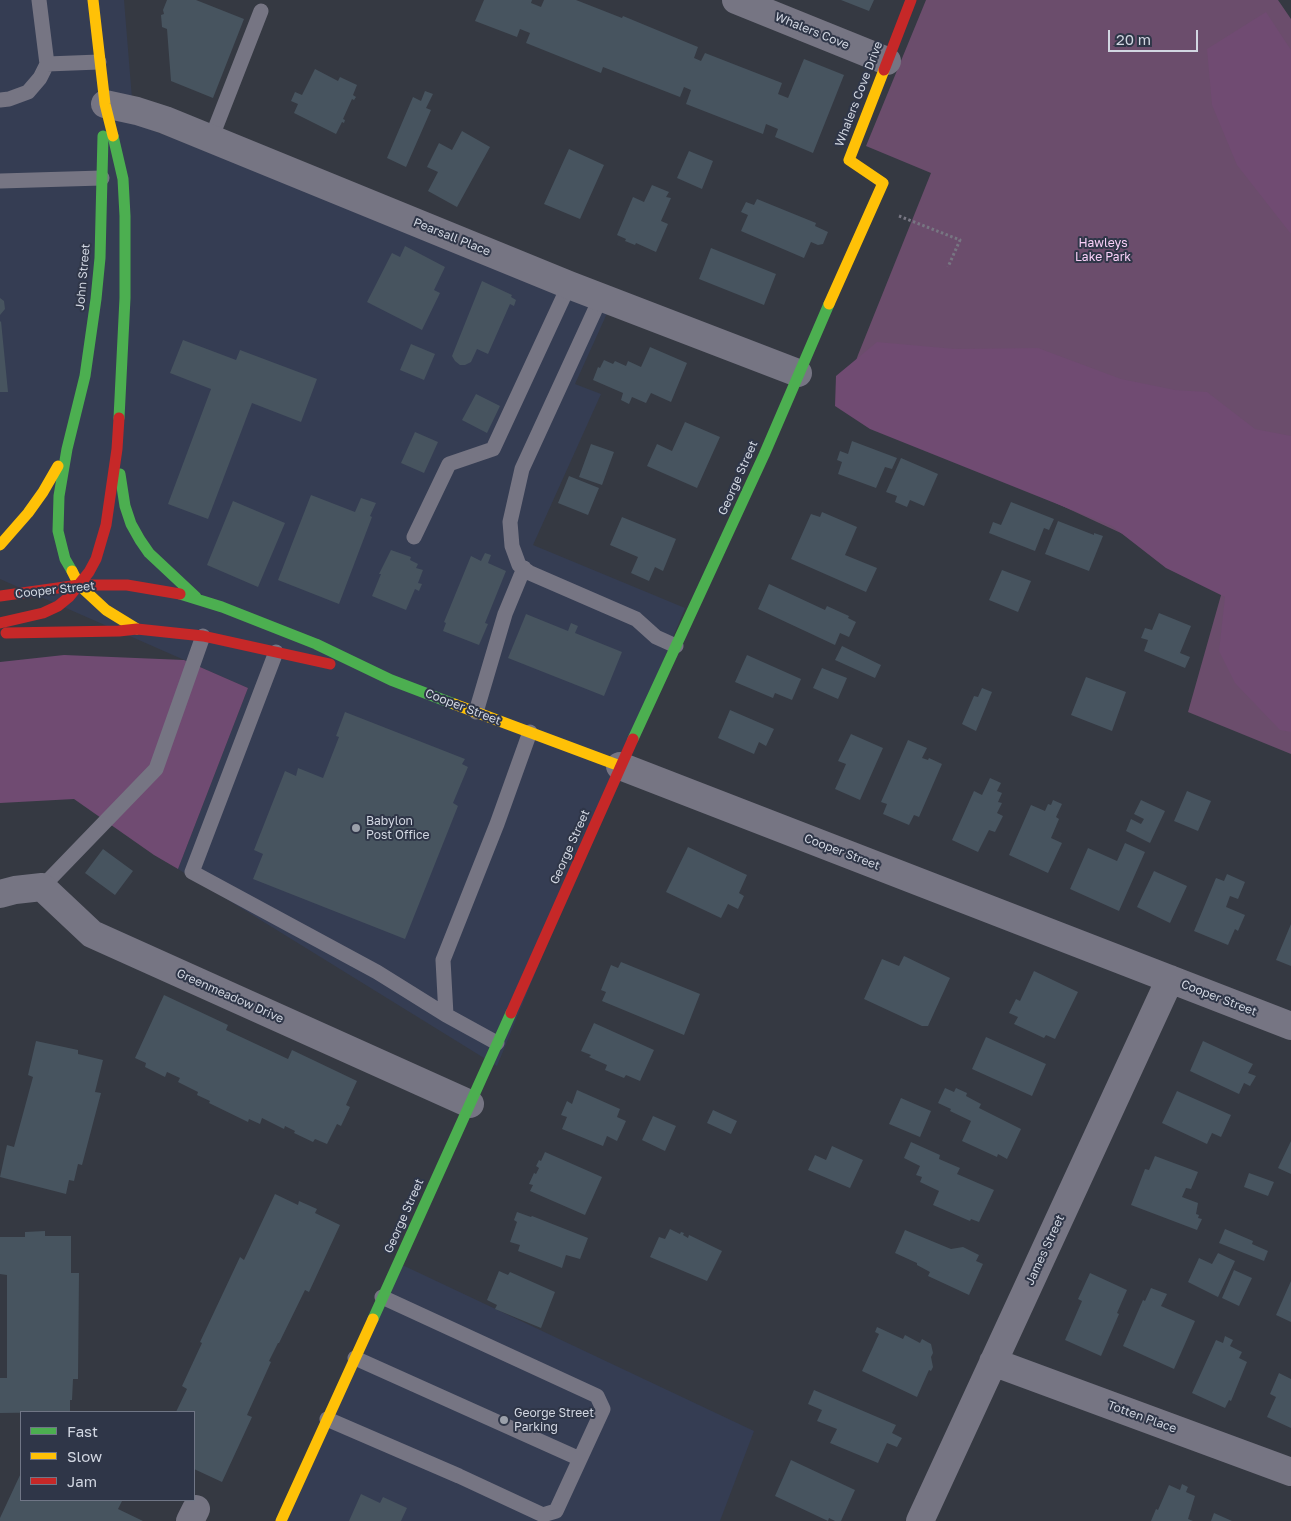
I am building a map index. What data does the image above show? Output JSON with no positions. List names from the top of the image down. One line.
{"streets":{"street":["Whalers Cove","Whalers Cove Drive","Pearsall Place","John Street","George Street","Cooper Street","Greenmeadow Drive","James Street","Totten Place"]},"crossings":[["Whalers Cove","Whalers Cove Drive"],["Whalers Cove Drive","George Street"],["Pearsall Place","John Street"],["Pearsall Place","George Street"],["John Street","Cooper Street"],["George Street","Cooper Street"],["George Street","Greenmeadow Drive"],["Cooper Street","James Street"],["James Street","Totten Place"]],"parks":["Hawleys Lake Park"],"places":["Babylon Post Office","George Street Parking"],"legend":["Fast","Slow","Jam"],"scale_bar":"20 m"}
